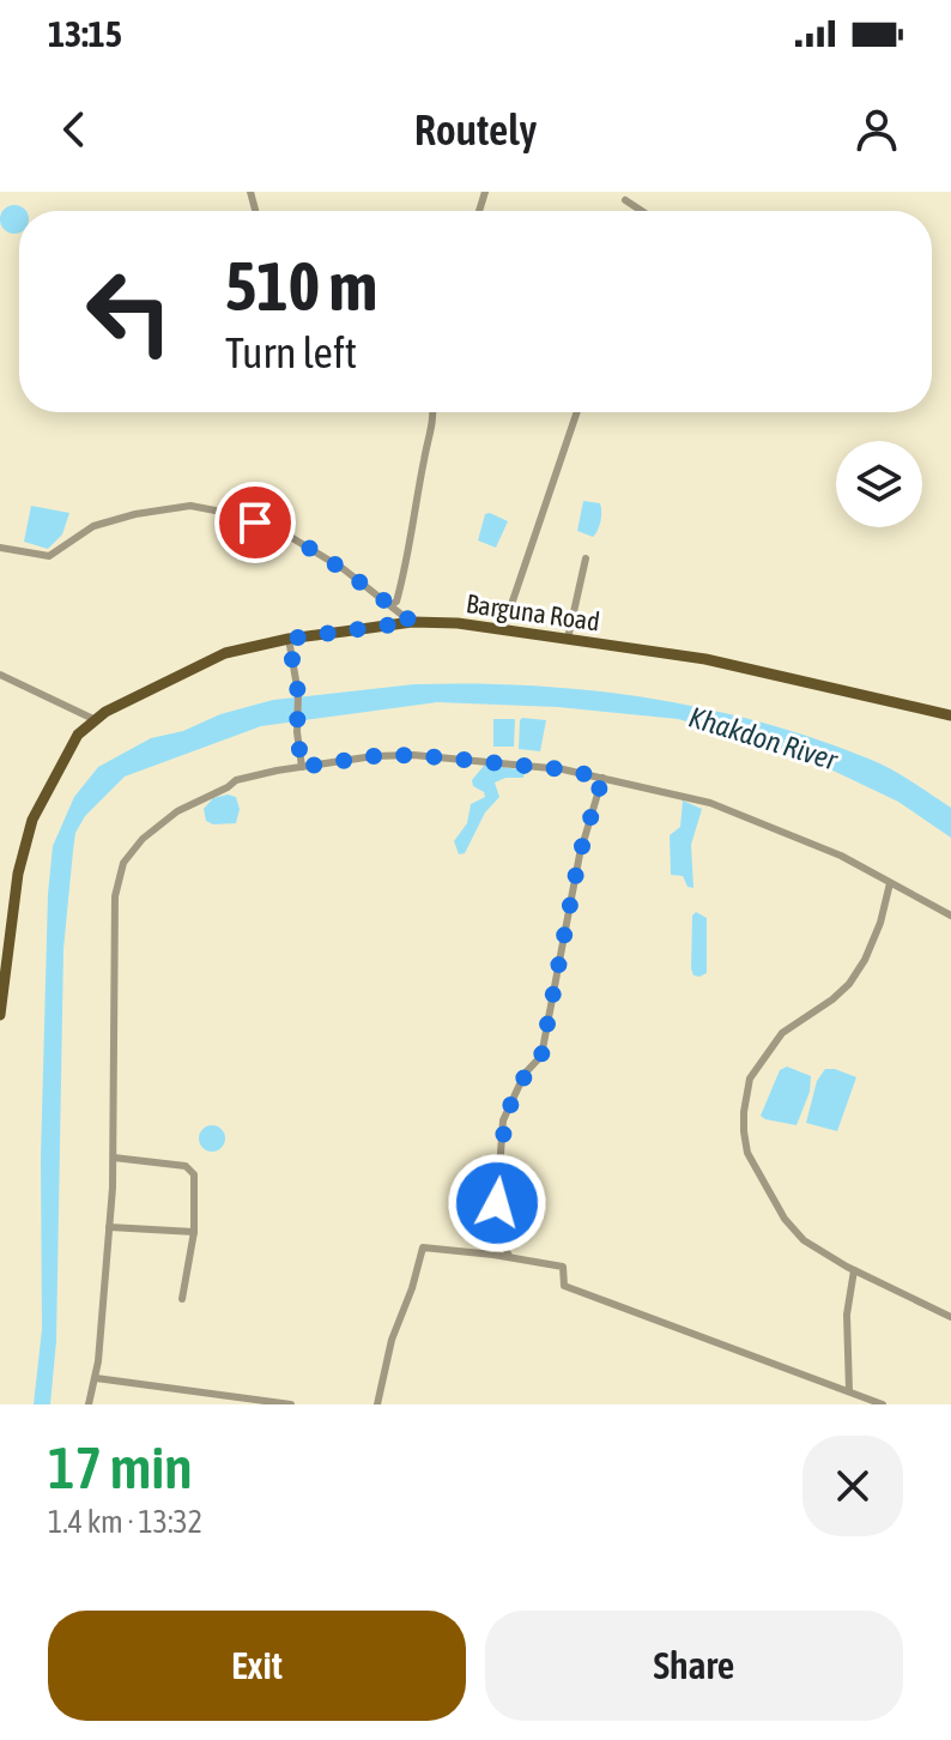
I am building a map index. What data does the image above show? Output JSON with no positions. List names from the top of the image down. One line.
{"streets":{"main road":["Barguna Road"]},"water":["Khakdon River"],"page":{"status":"13:15","header":"Routely","turn":["510 m","Turn left"],"heading":["17 min","1.4 km · 13:32"],"buttons":["Exit","Share"]}}
